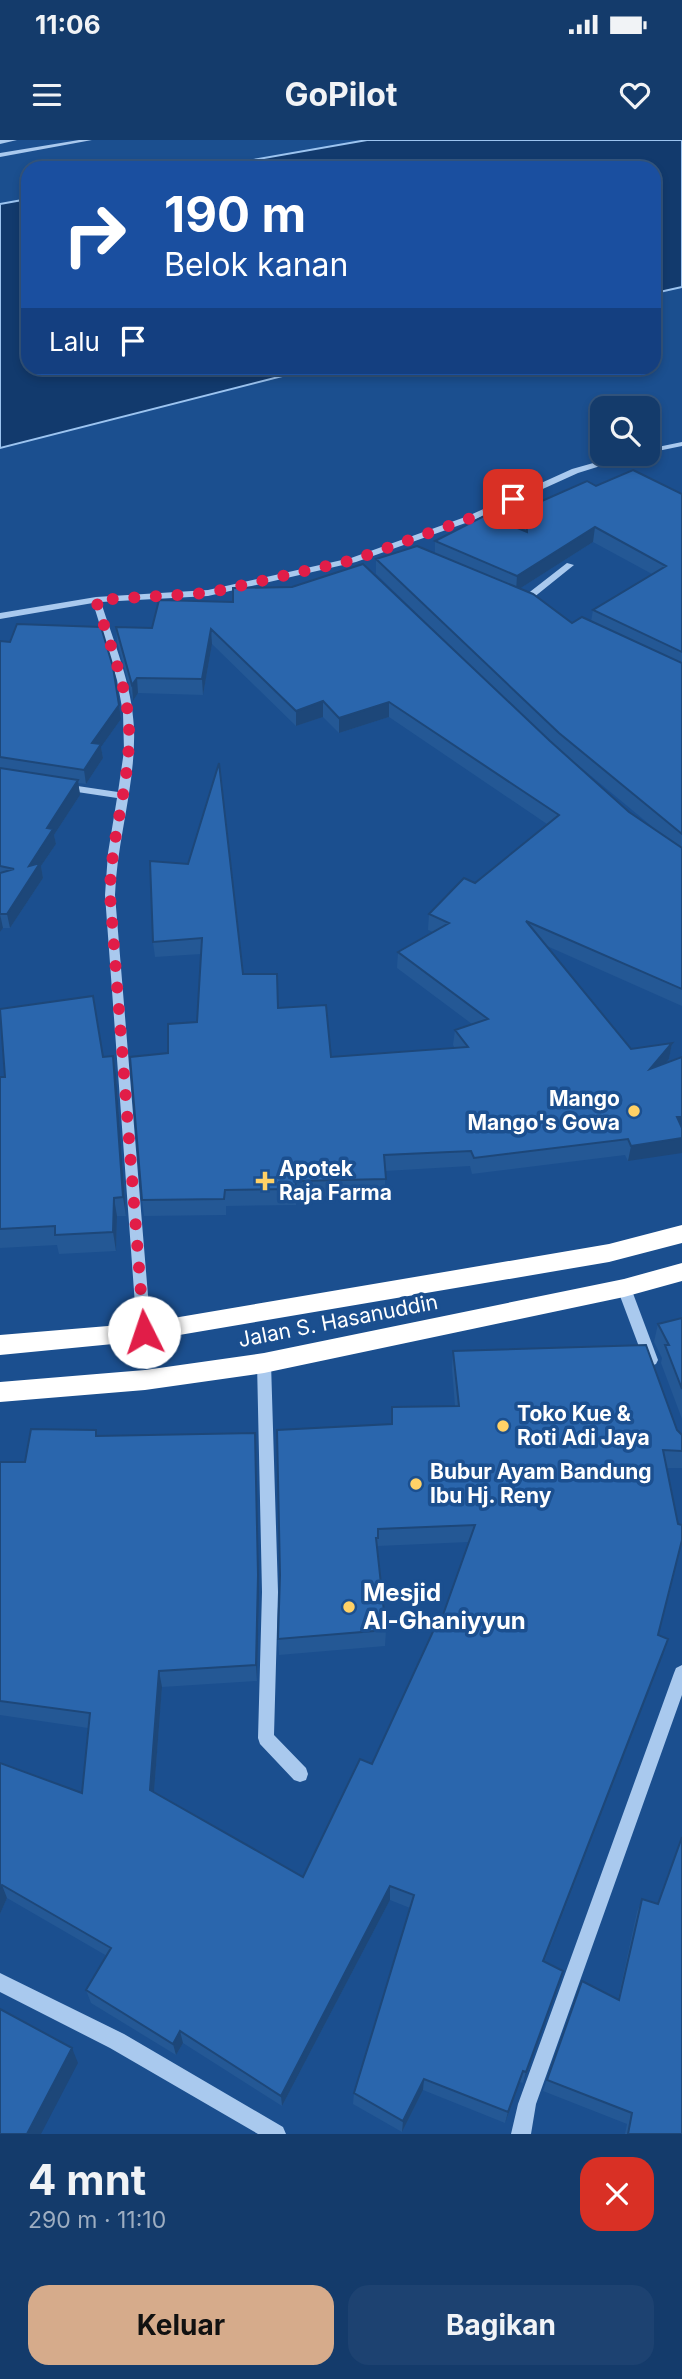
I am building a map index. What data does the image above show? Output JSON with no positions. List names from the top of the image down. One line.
{"streets":{"highway":["Jalan S. Hasanuddin"]},"places":{"other":["Mango Mango's Gowa","Toko Kue & Roti Adi Jaya","Bubur Ayam Bandung Ibu Hj. Reny","Mesjid Al-Ghaniyyun"],"health":["Apotek Raja Farma"]},"page":{"status":"11:06","header":"GoPilot","turn":["190 m","Belok kanan"],"then":"Lalu","heading":["4 mnt","290 m · 11:10"],"buttons":["Keluar","Bagikan"]}}
